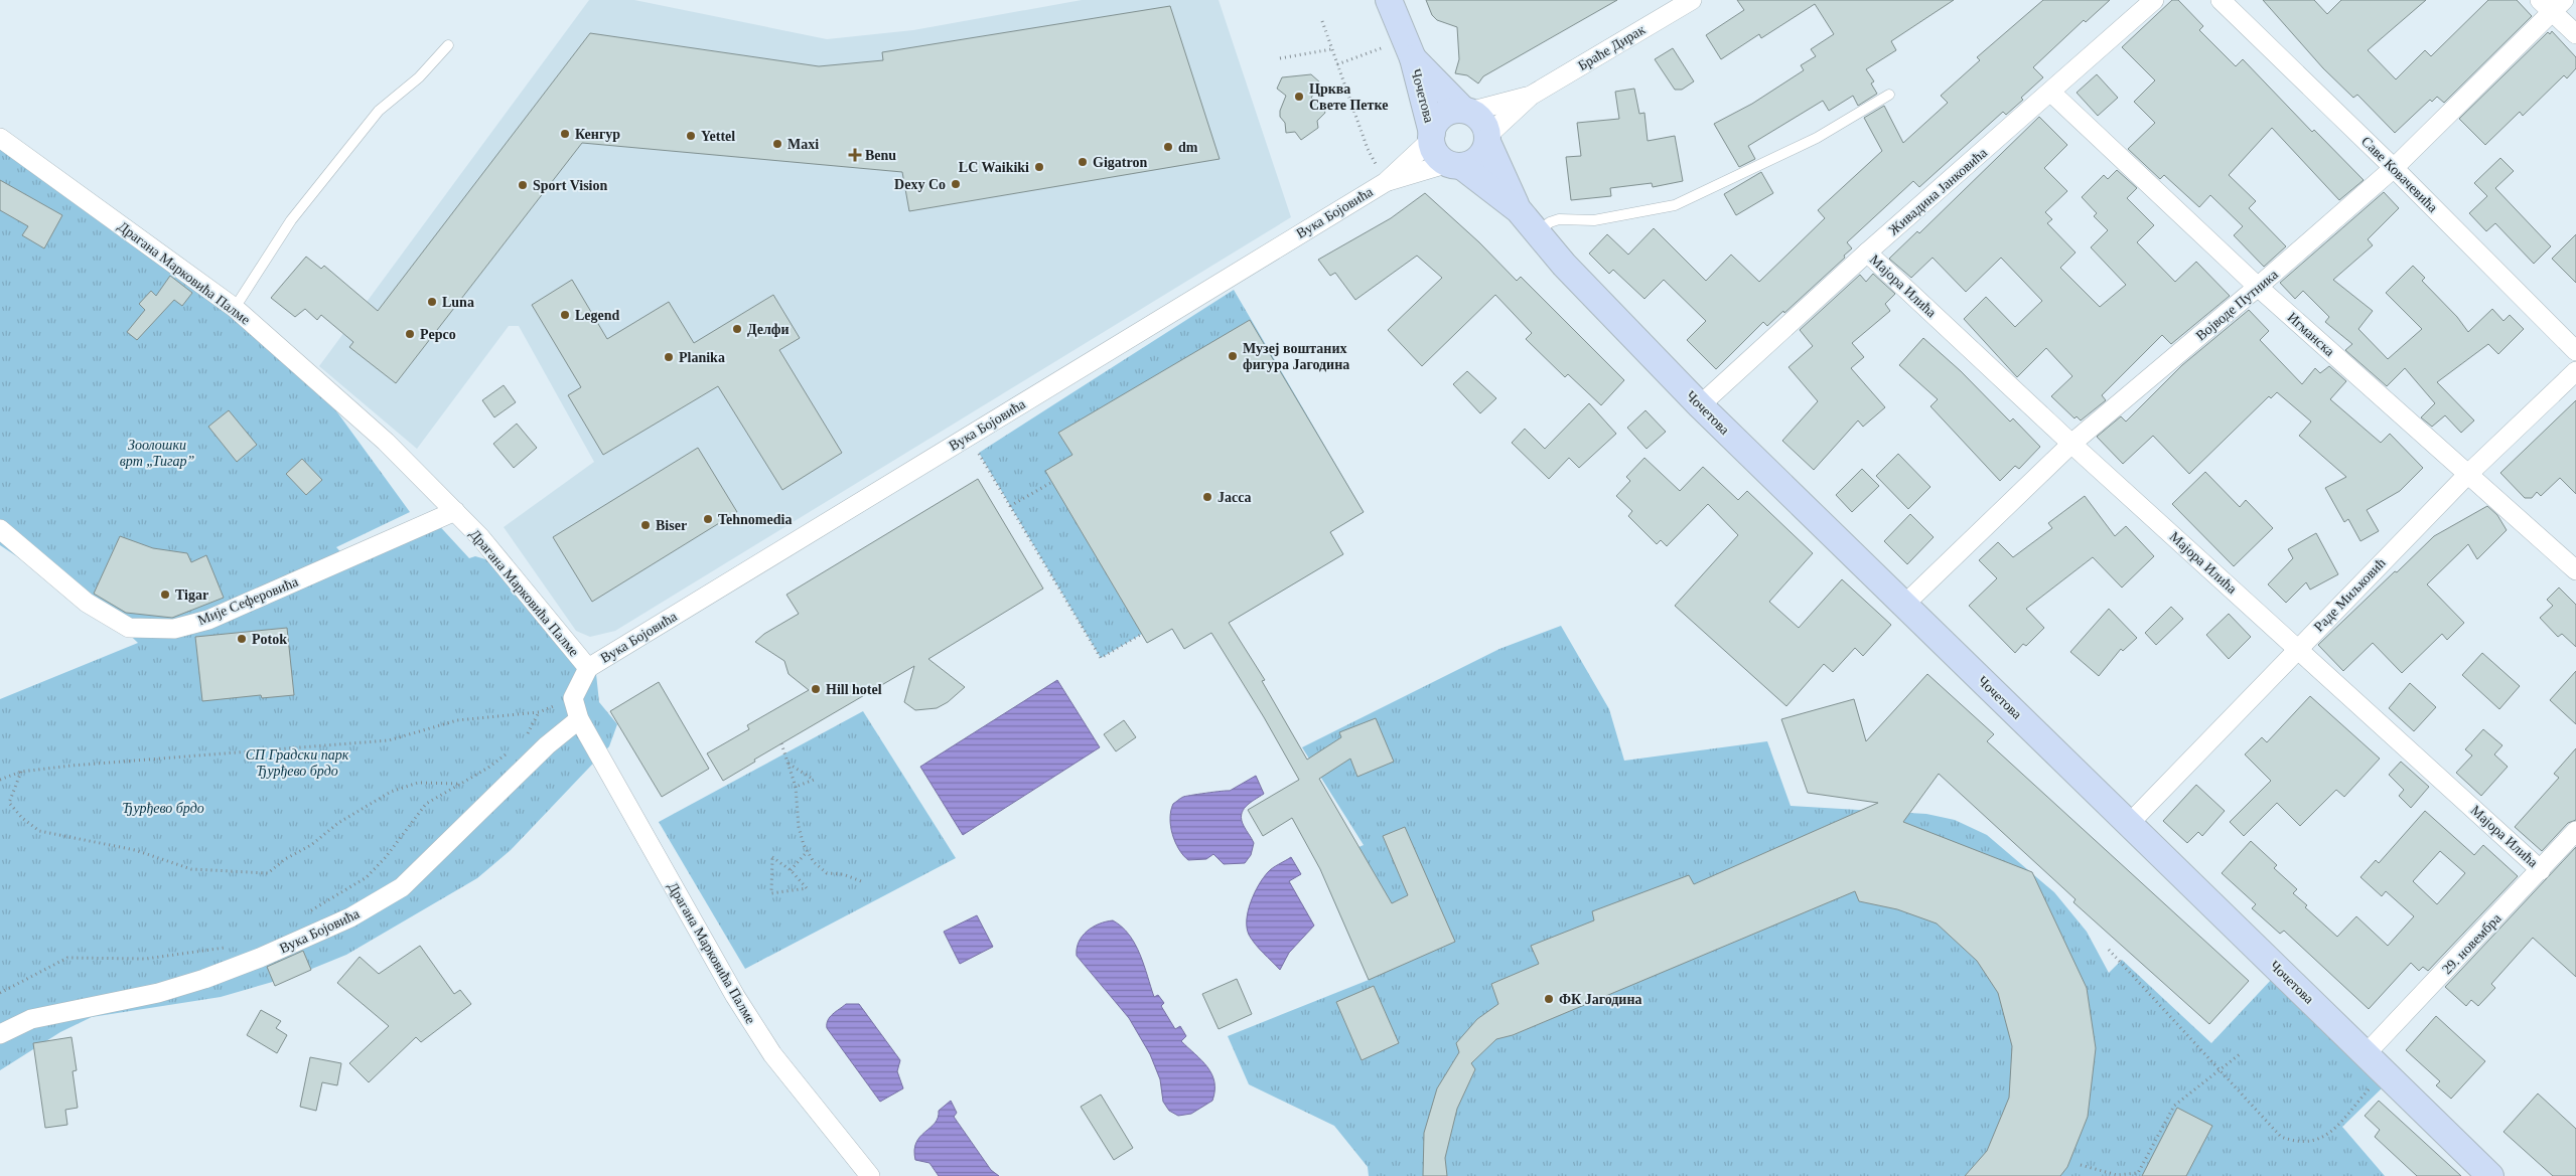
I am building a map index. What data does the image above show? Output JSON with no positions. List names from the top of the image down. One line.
{"streets":{"street":["Браће Дирак","Чочетова","Саве Ковачевића","Живадина Јанковића","Вука Бојовића","Драгана Марковића Палме","Мајора Илића","Војводе Путника","Игманска","Раде Миљковић","Мије Сеферовића","29. новембра"]},"crossings":[["Браће Дирак","Чочетова"],["Браће Дирак","Вука Бојовића"],["Чочетова","Живадина Јанковића"],["Чочетова","Вука Бојовића"],["Чочетова","Војводе Путника"],["Чочетова","Раде Миљковић"],["Чочетова","29. новембра"],["Саве Ковачевића","Војводе Путника"],["Живадина Јанковића","Мајора Илића"],["Живадина Јанковића","Игманска"],["Вука Бојовића","Драгана Марковића Палме"],["Драгана Марковића Палме","Мије Сеферовића"],["Мајора Илића","Војводе Путника"],["Мајора Илића","Раде Миљковић"],["Мајора Илића","29. новембра"],["Војводе Путника","Игманска"],["Игманска","Раде Миљковић"]],"parks":["Зоолошки врт „Тигар”","СП Градски парк Ђурђево брдо","Ђурђево брдо"],"places":{"other":["Црква Свете Петке","Кенгур","Yettel","Maxi","dm","Gigatron","LC Waikiki","Dexy Co","Sport Vision","Luna","Legend","Делфи","Pepco","Музеј воштаних фигура Јагодина","Planika","Јасса","Tehnomedia","Biser","Tigar","Potok","Hill hotel","ФК Јагодина"],"health":["Benu"]}}
